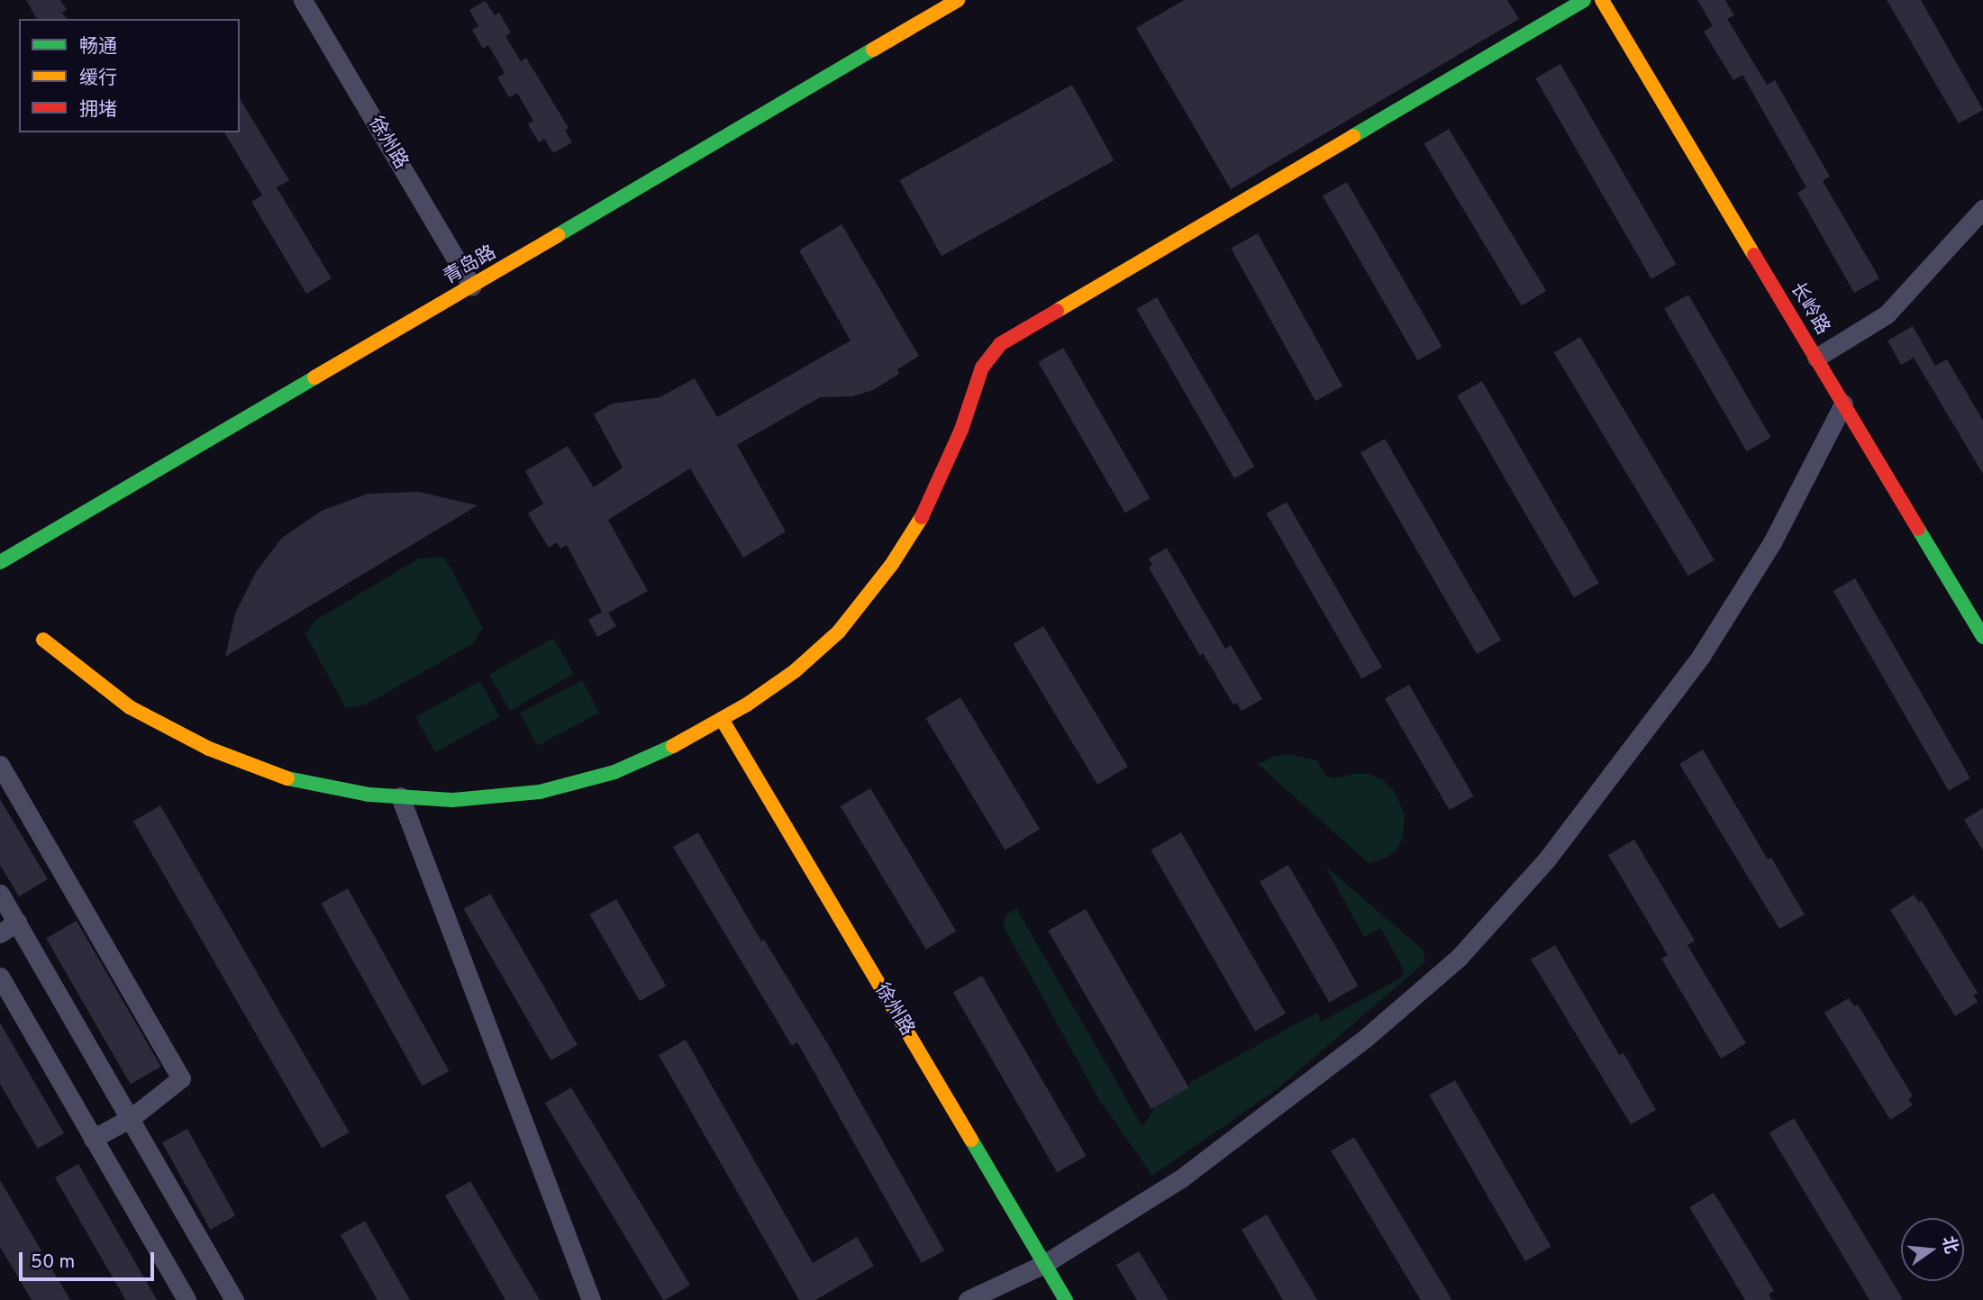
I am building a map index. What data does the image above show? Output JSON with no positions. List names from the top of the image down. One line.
{"streets":{"street":["徐州路","青岛路","长岭路"]},"crossings":[["徐州路","青岛路"]],"legend":["畅通","缓行","拥堵"],"scale_bar":"50 m","north":"right"}
